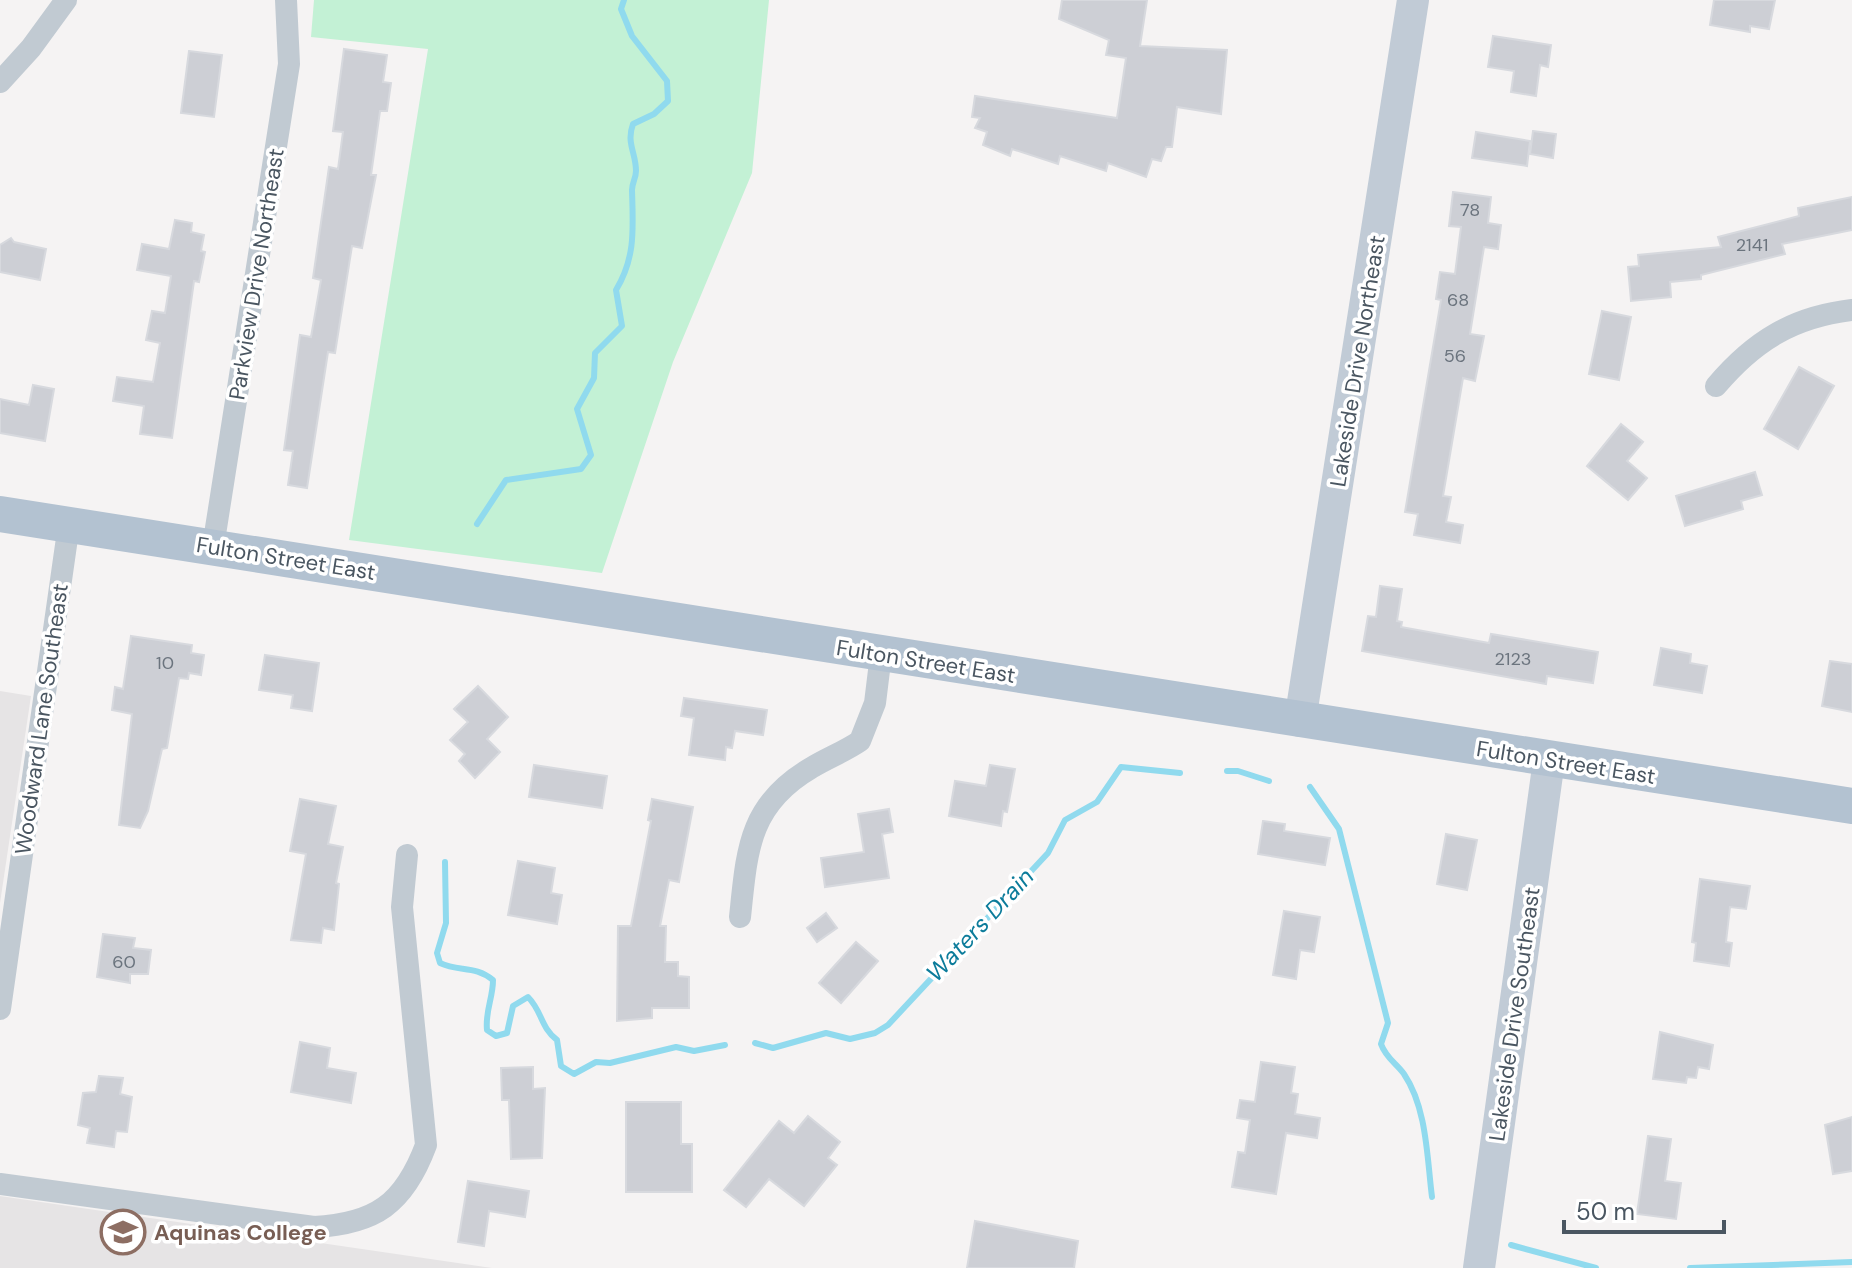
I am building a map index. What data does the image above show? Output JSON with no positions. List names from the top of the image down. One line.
{"streets":{"main road":["Fulton Street East"],"street":["Parkview Drive Northeast","Lakeside Drive Northeast","Woodward Lane Southeast","Lakeside Drive Southeast"]},"crossings":[["Parkview Drive Northeast","Fulton Street East"],["Lakeside Drive Northeast","Fulton Street East"],["Fulton Street East","Woodward Lane Southeast"],["Fulton Street East","Lakeside Drive Southeast"]],"water":["Waters Drain"],"places":{"school or university":["Aquinas College"]},"house_numbers":["78","2141","68","56","2123","10","60"],"scale_bar":"50 m"}
